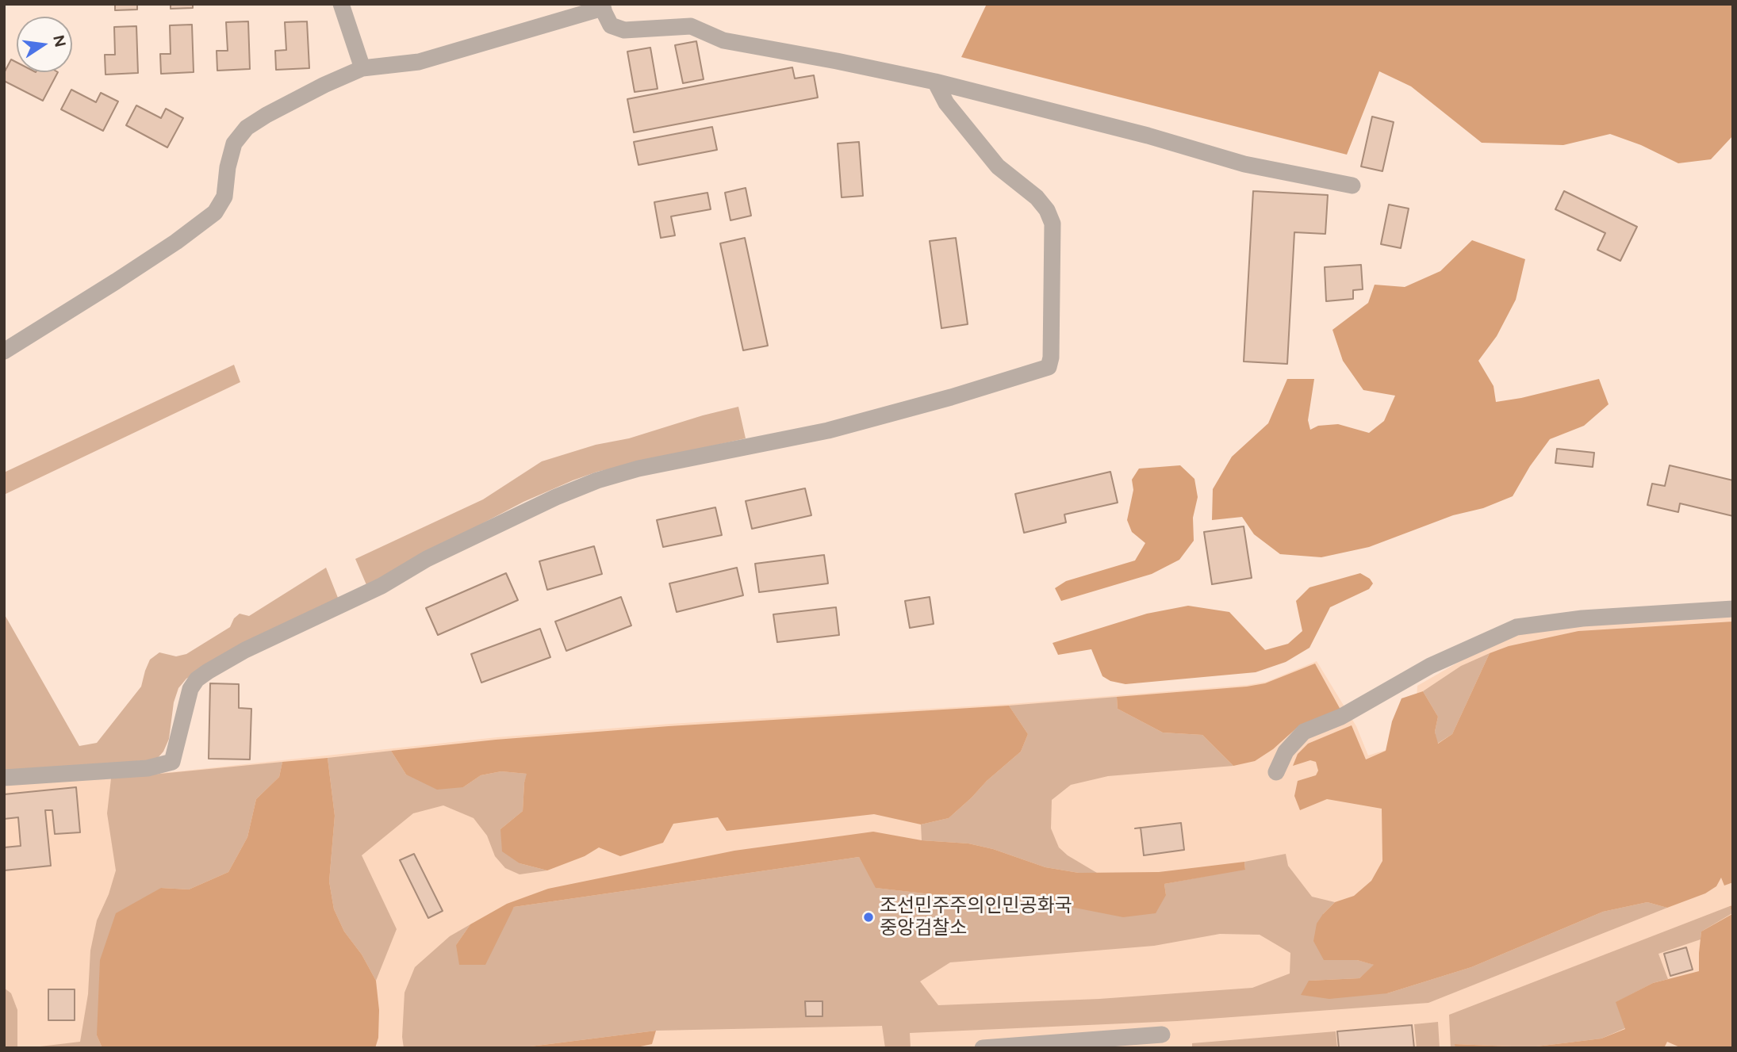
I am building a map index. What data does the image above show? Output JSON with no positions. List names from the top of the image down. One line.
{"places":["조선민주주의인민공화국 중앙검찰소"],"north":"right"}
